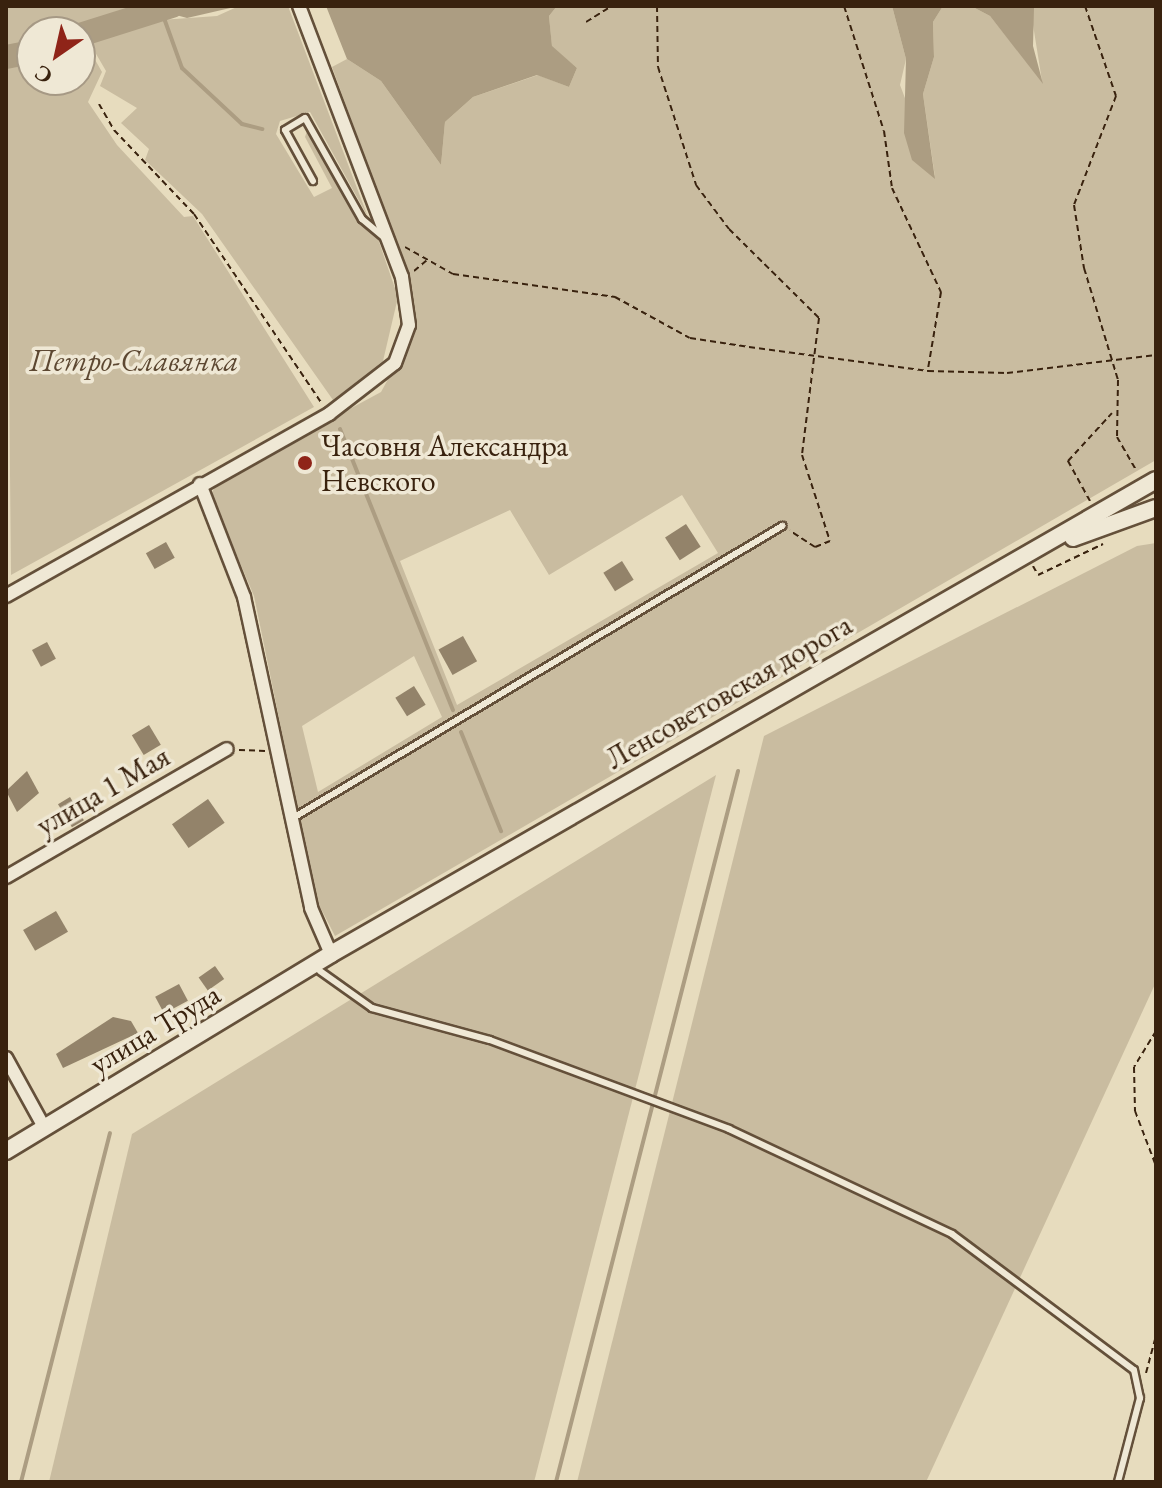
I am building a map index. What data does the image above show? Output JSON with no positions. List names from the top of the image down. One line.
{"streets":{"street":["Ленсоветовская дорога","улица 1 Мая","улица Труда"]},"crossings":[["Ленсоветовская дорога","улица Труда"]],"parks":["Петро-Славянка"],"places":["Часовня Александра Невского"],"north":"bottom left"}
